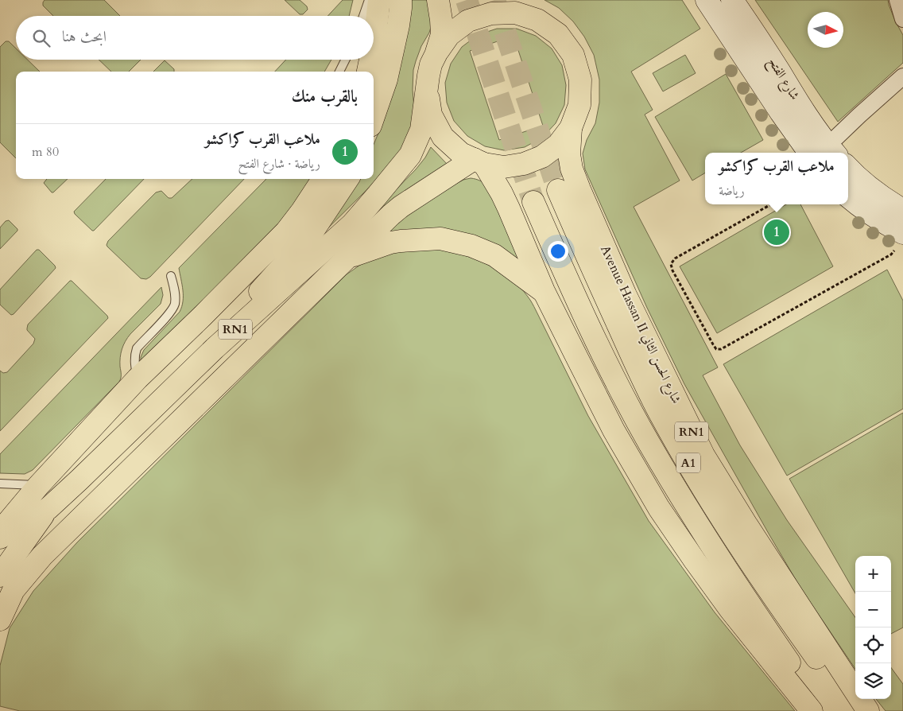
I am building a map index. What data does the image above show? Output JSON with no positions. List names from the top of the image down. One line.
{"streets":{"highway":["Avenue Hassan II شارع الحسن الثاني","RN1","A1"],"street":["شارع الفتح"]},"north":"right","page":{"search":"ابحث هنا","heading":"بالقرب منك","list":[{"mark":"1","name":"ملاعب القرب كراكشو","note":"رياضة · شارع الفتح","value":"80 m"}],"popup":["ملاعب القرب كراكشو","رياضة"],"pins":"1","map_buttons":["+","−"]}}
